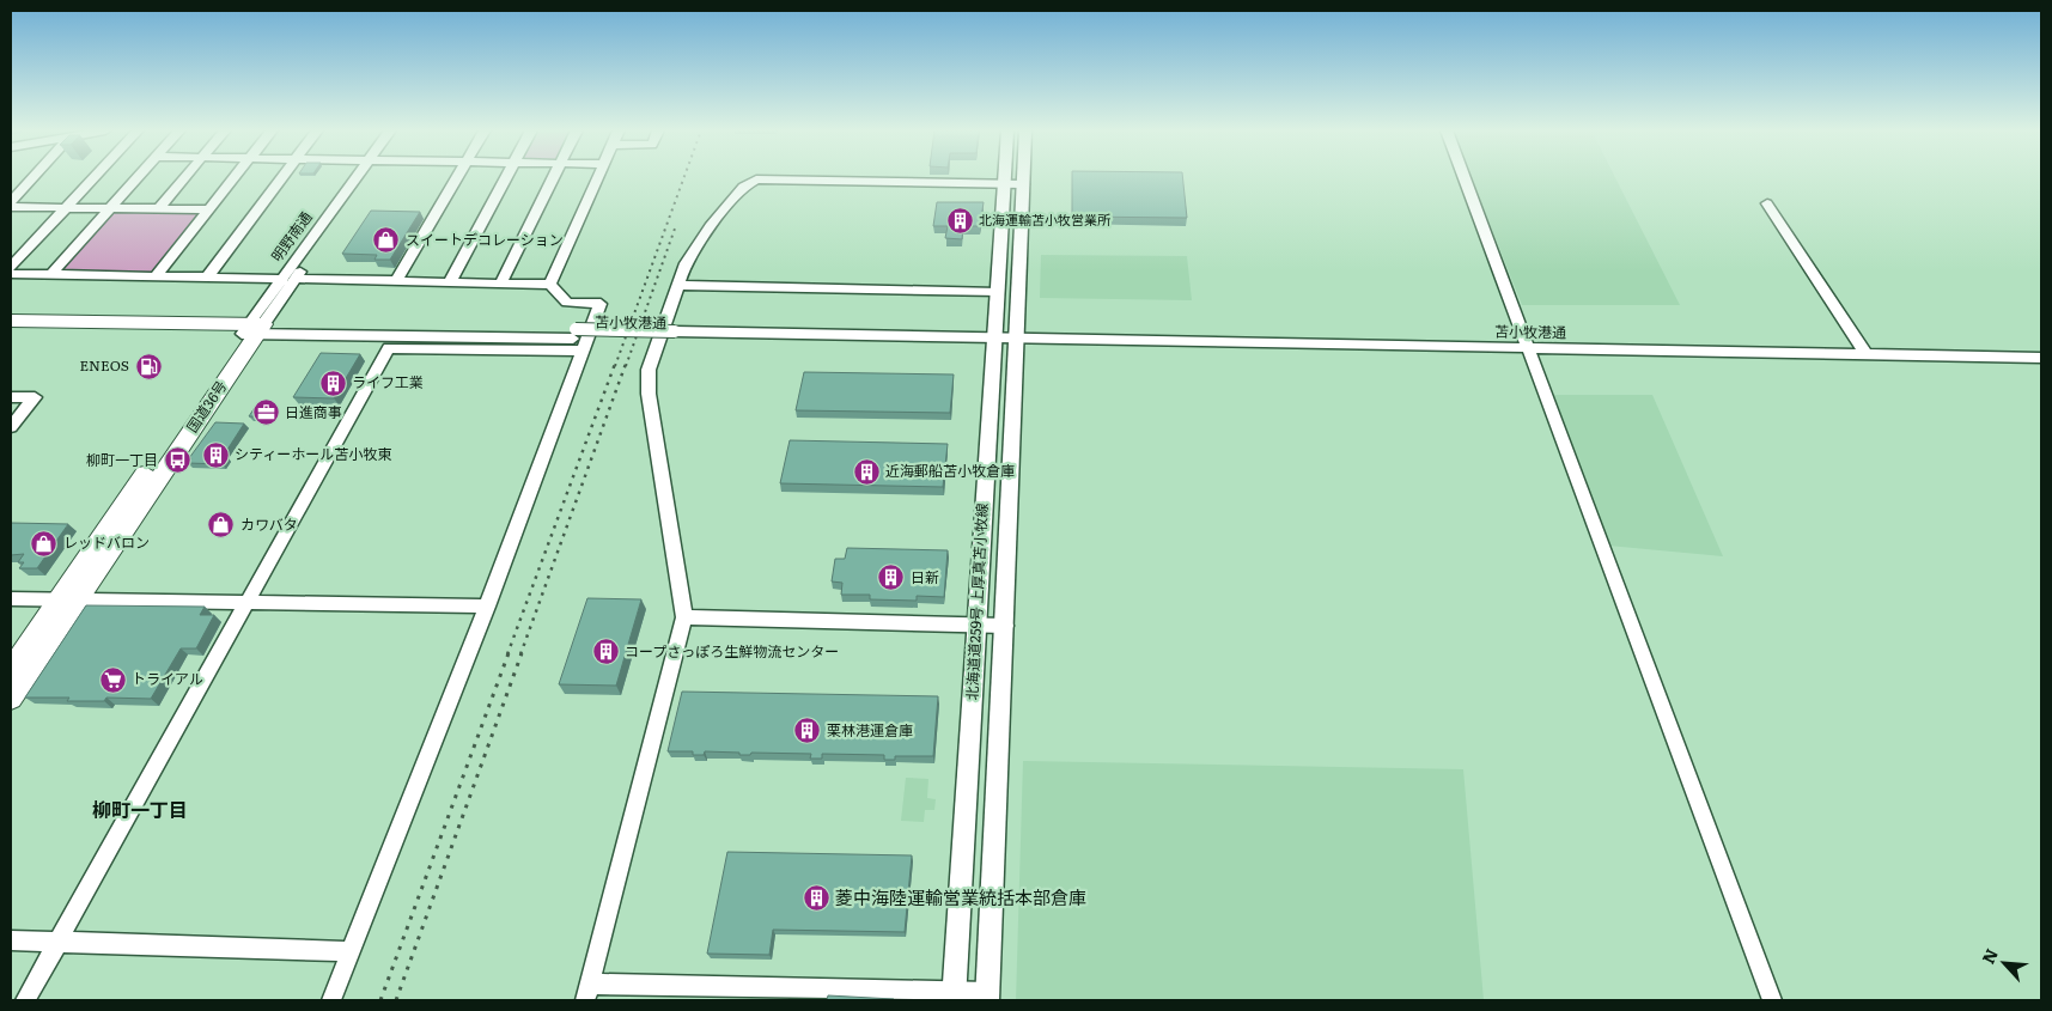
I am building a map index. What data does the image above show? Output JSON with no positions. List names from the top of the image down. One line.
{"streets":{"highway":["国道36号"],"main road":["北海道道259号 上厚真苫小牧線"],"street":["明野南通","苫小牧港通"]},"crossings":[["明野南通","苫小牧港通"],["明野南通","国道36号"],["苫小牧港通","国道36号"],["苫小牧港通","北海道道259号 上厚真苫小牧線"]],"districts":["柳町一丁目"],"places":{"building":["北海運輸苫小牧営業所","ライフ工業","シティーホール苫小牧東","近海郵船苫小牧倉庫","日新","コープさっぽろ生鮮物流センター","栗林港運倉庫","菱中海陸運輸営業統括本部倉庫"],"shop":["スイートデコレーション","カワバタ","レッドバロン"],"fuel station":["ENEOS"],"office":["日進商事"],"bus stop":["柳町一丁目"],"supermarket":["トライアル"]},"north":"top left"}
